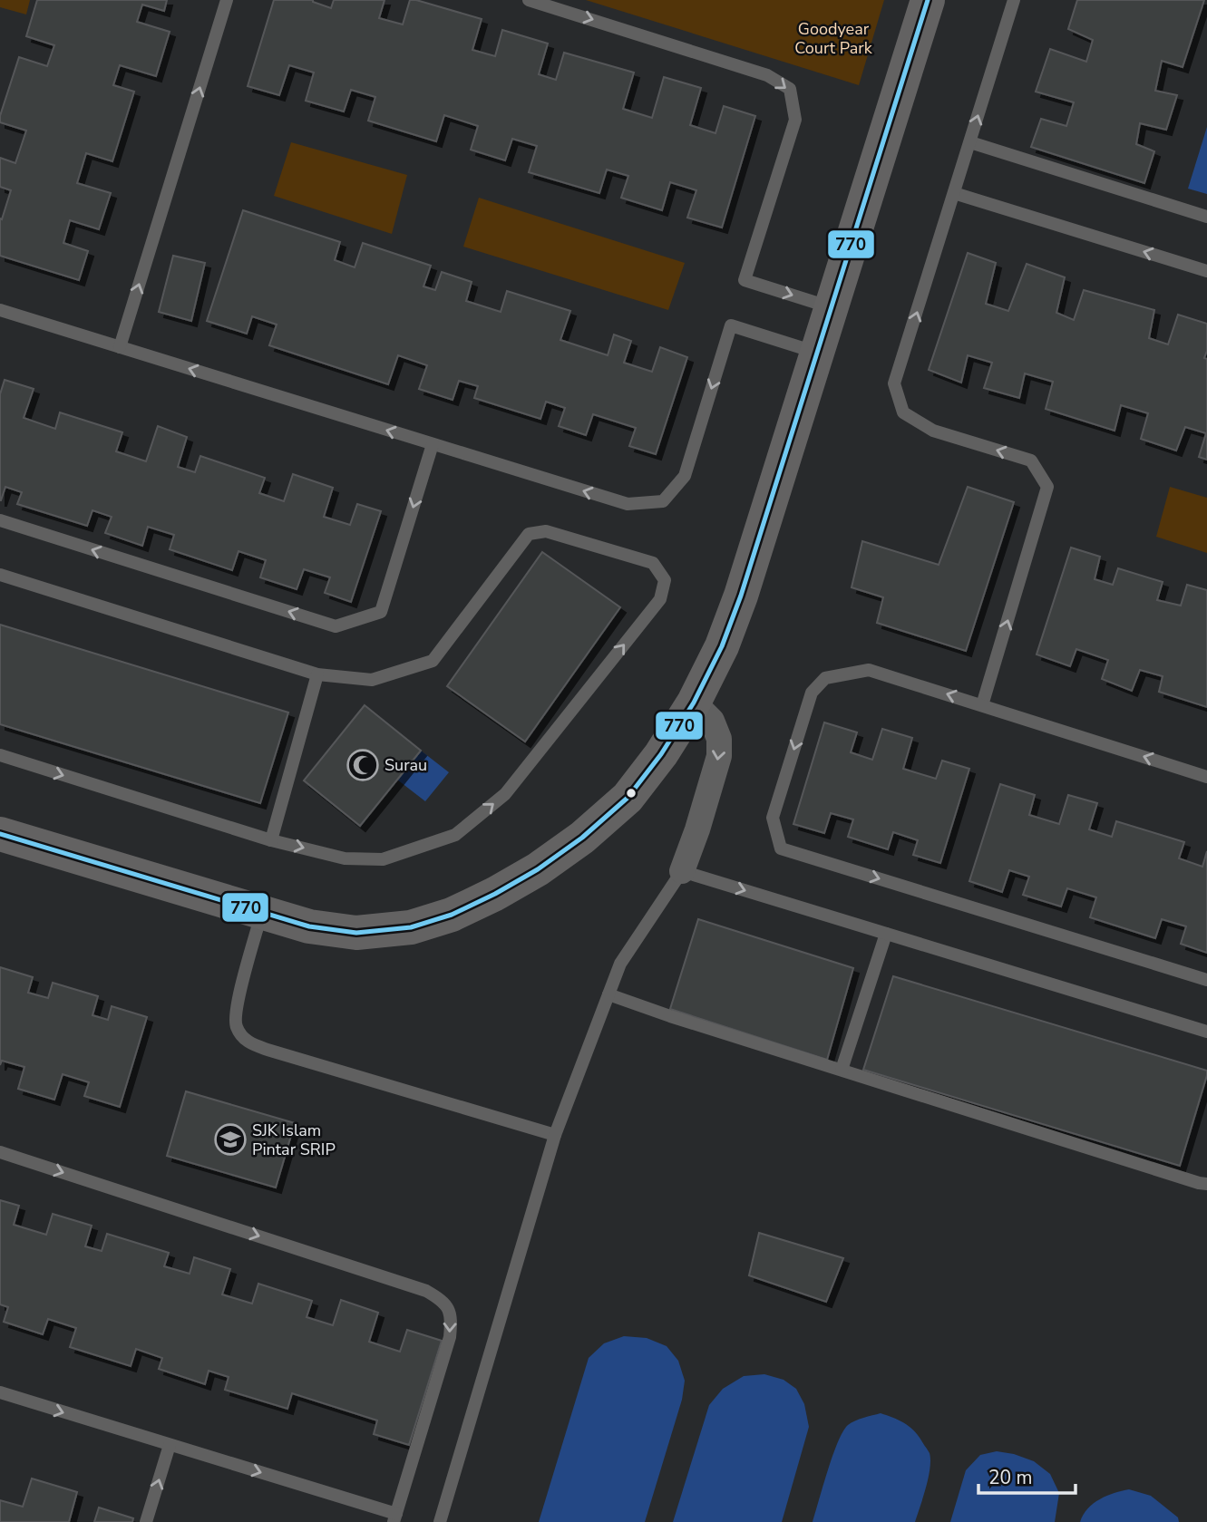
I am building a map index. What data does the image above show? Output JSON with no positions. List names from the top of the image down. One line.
{"parks":["Goodyear Court Park"],"places":{"mosque":["Surau"],"school or university":["SJK Islam Pintar SRIP"]},"lines":["transit line 770"],"scale_bar":"20 m"}
